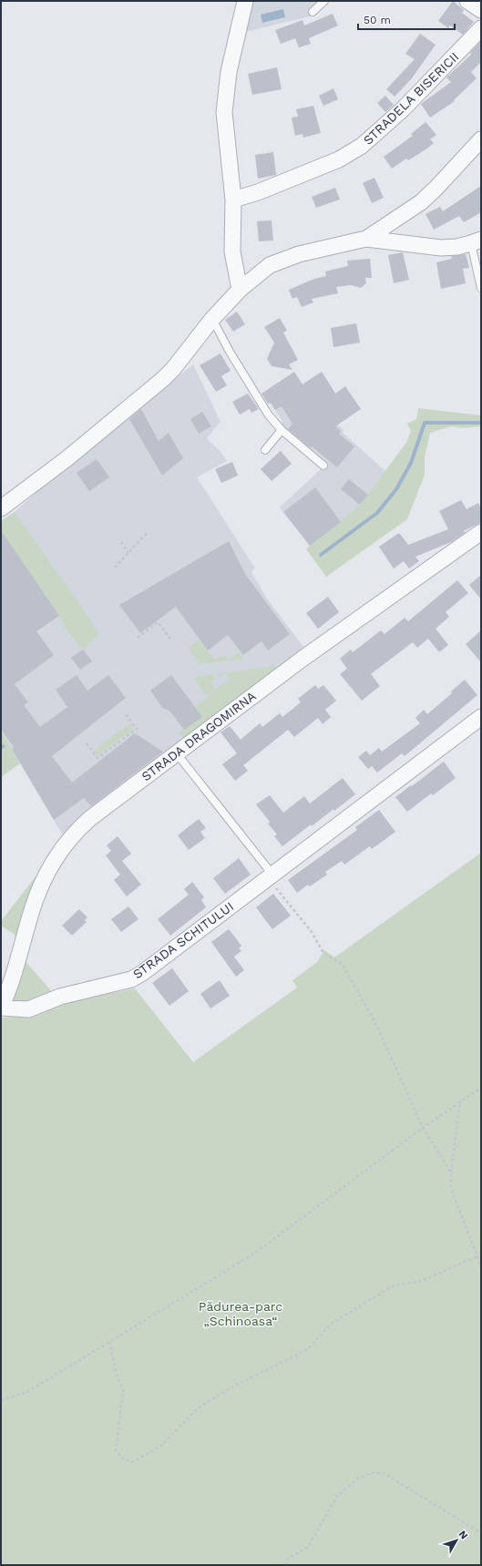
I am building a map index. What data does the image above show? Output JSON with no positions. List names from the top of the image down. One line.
{"streets":{"street":["STRADELA BISERICII","STRADA DRAGOMIRNA","STRADA SCHITULUI"]},"crossings":[["STRADA DRAGOMIRNA","STRADA SCHITULUI"]],"parks":["Pădurea-parc „Schinoasa“"],"scale_bar":"50 m","north":"top right"}
